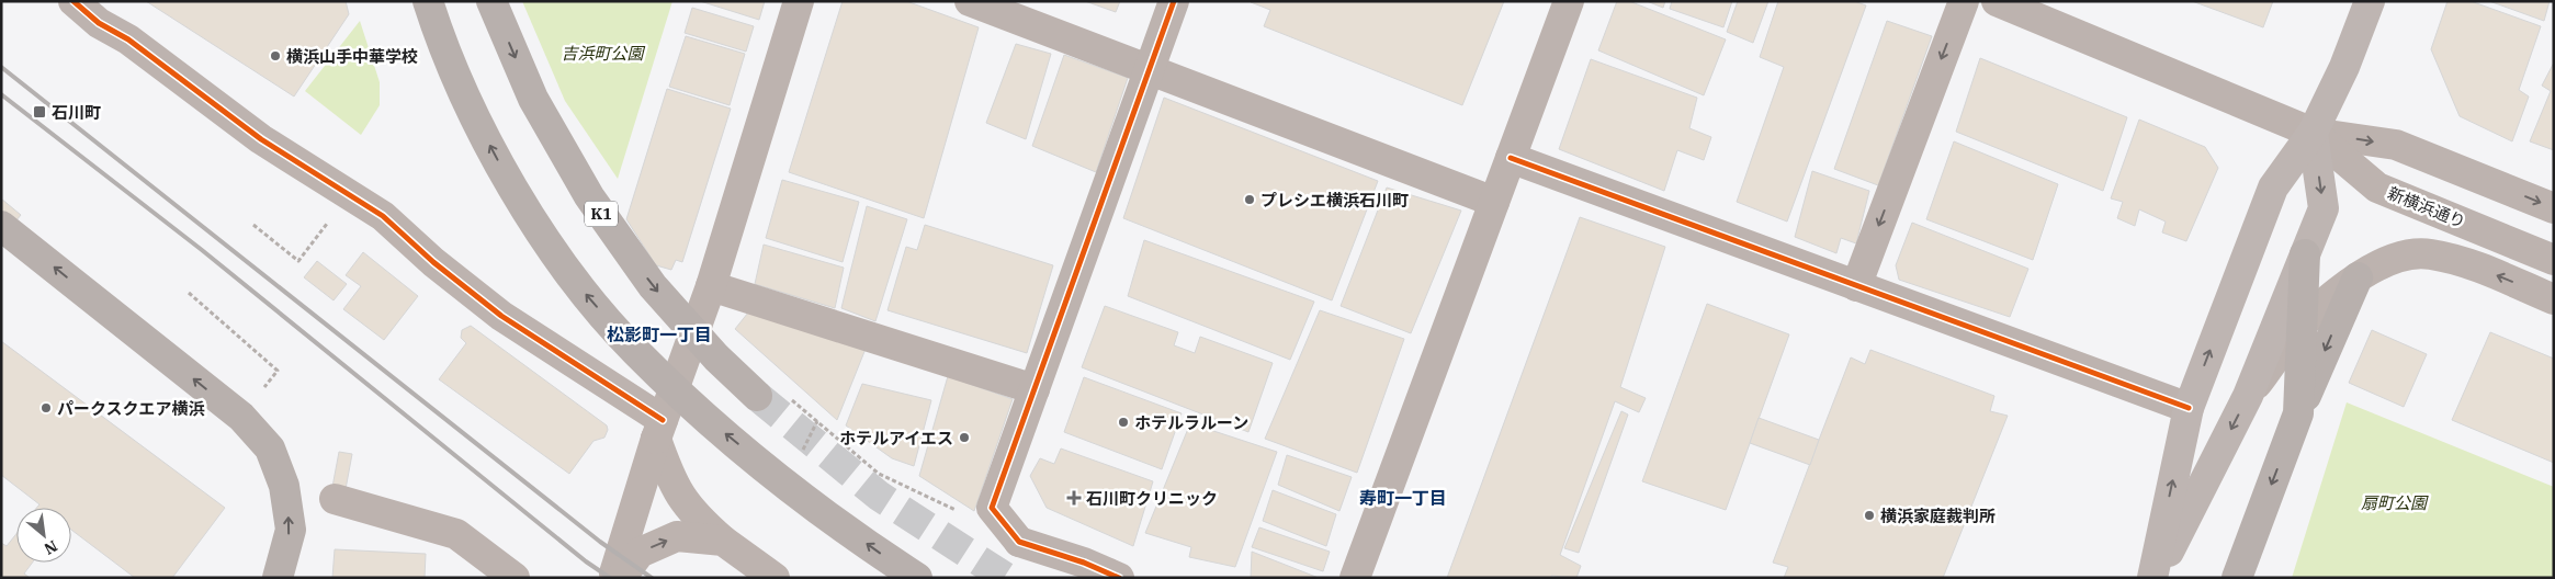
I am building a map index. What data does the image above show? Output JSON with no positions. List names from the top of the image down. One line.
{"streets":{"highway":["K1"],"street":["新横浜通り"]},"districts":["松影町一丁目","寿町一丁目"],"parks":["吉浜町公園","扇町公園"],"places":{"other":["横浜山手中華学校","プレシエ横浜石川町","パークスクエア横浜","ホテルラルーン","ホテルアイエス","横浜家庭裁判所"],"transit":["石川町"],"health":["石川町クリニック"]},"north":"bottom right"}
